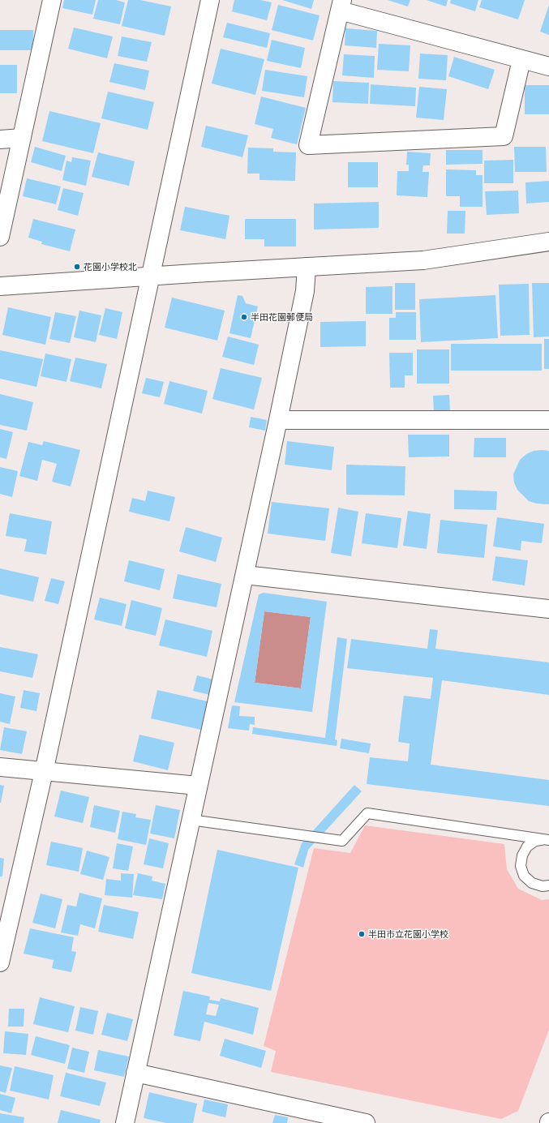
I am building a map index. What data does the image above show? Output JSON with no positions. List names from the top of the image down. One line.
{"places":["花園小学校北","半田花園郵便局","半田市立花園小学校"]}
